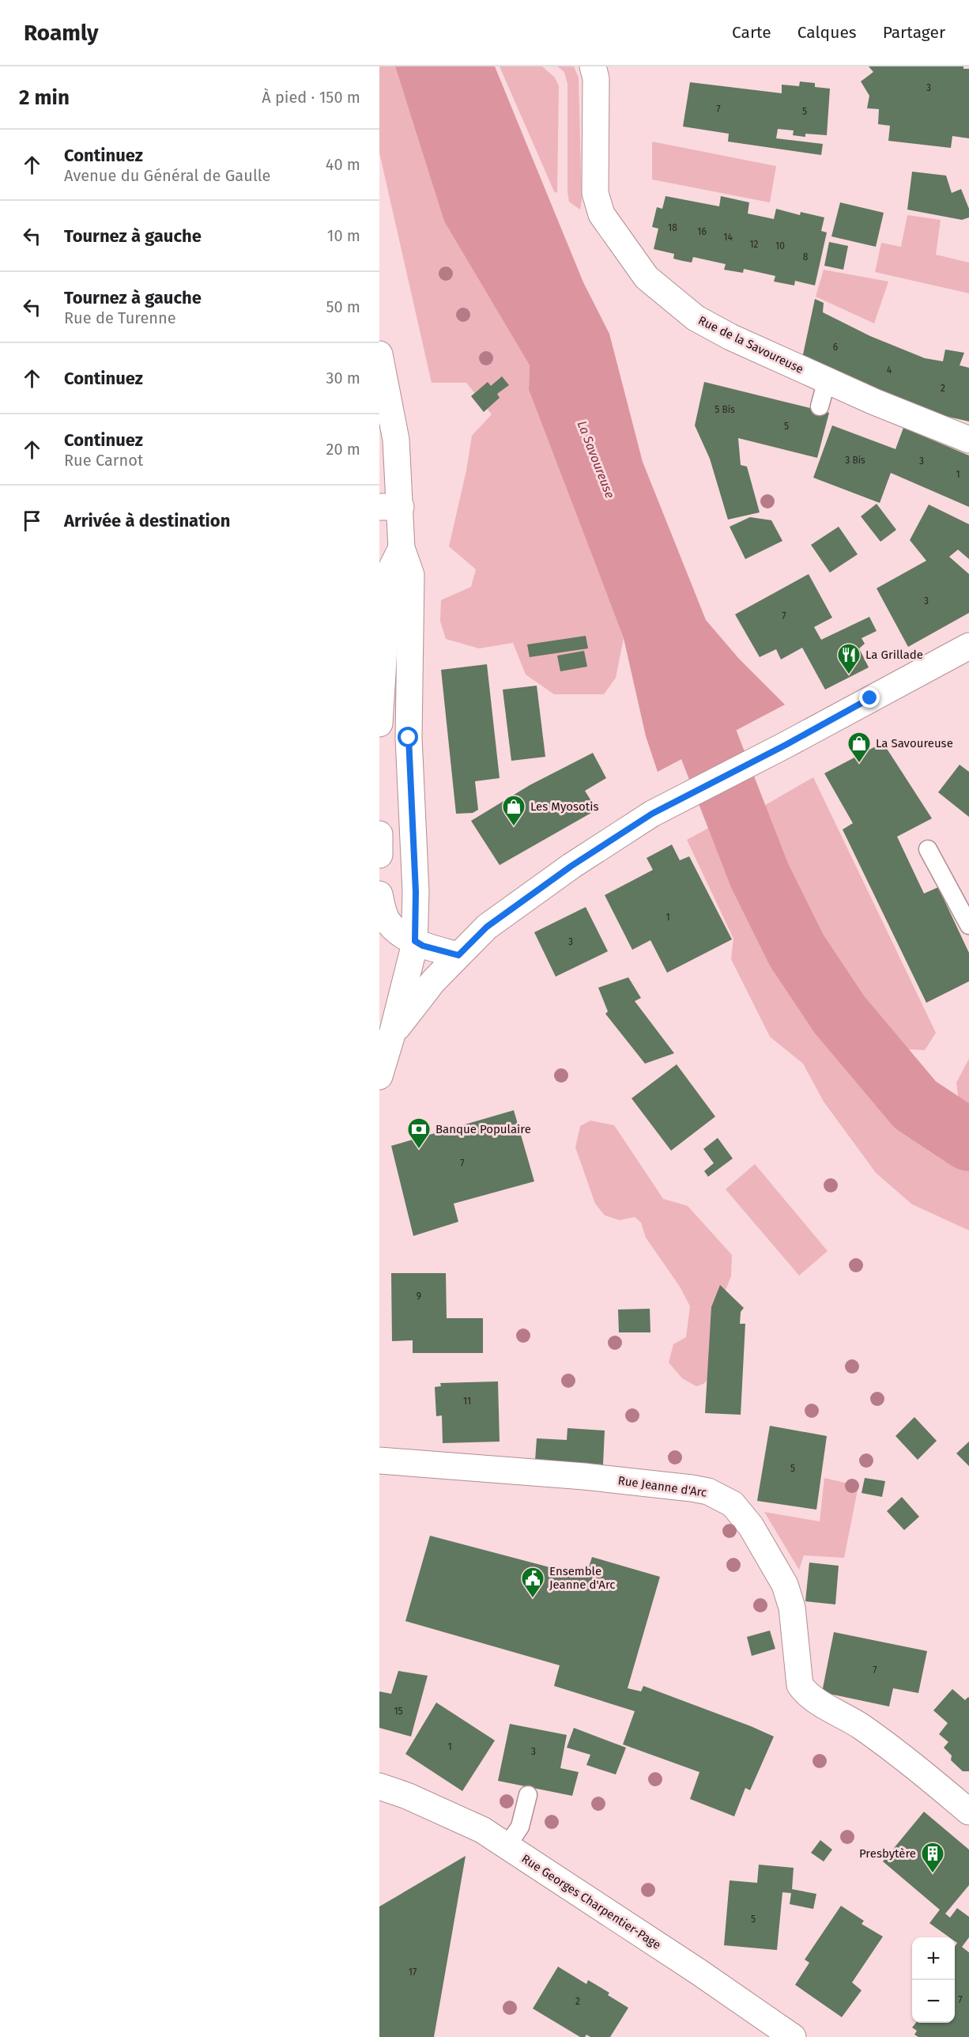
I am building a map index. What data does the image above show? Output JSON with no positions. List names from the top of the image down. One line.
{"streets":{"street":["Rue de la Savoureuse","Rue Jeanne d'Arc","Rue Georges Charpentier-Page"]},"water":["La Savoureuse"],"places":{"restaurant":["La Grillade"],"shop":["La Savoureuse","Les Myosotis"],"bank":["Banque Populaire"],"public building":["Ensemble Jeanne d'Arc"],"building":["Presbytère"]},"house_numbers":["3","7","5","18","16","14","12","10","8","6","4","2","5 Bis","5","3 Bis","3","1","3","7","1","3","7","9","11","5","7","15","1","3","5","17","7","2"],"page":{"header":"Roamly","nav":["Carte","Calques","Partager"],"heading":["2 min","À pied · 150 m"],"list":[["Continuez","Avenue du Général de Gaulle","40 m"],["Tournez à gauche","10 m"],["Tournez à gauche","Rue de Turenne","50 m"],["Continuez","30 m"],["Continuez","Rue Carnot","20 m"],"Arrivée à destination"],"map_buttons":["+","−"]}}
